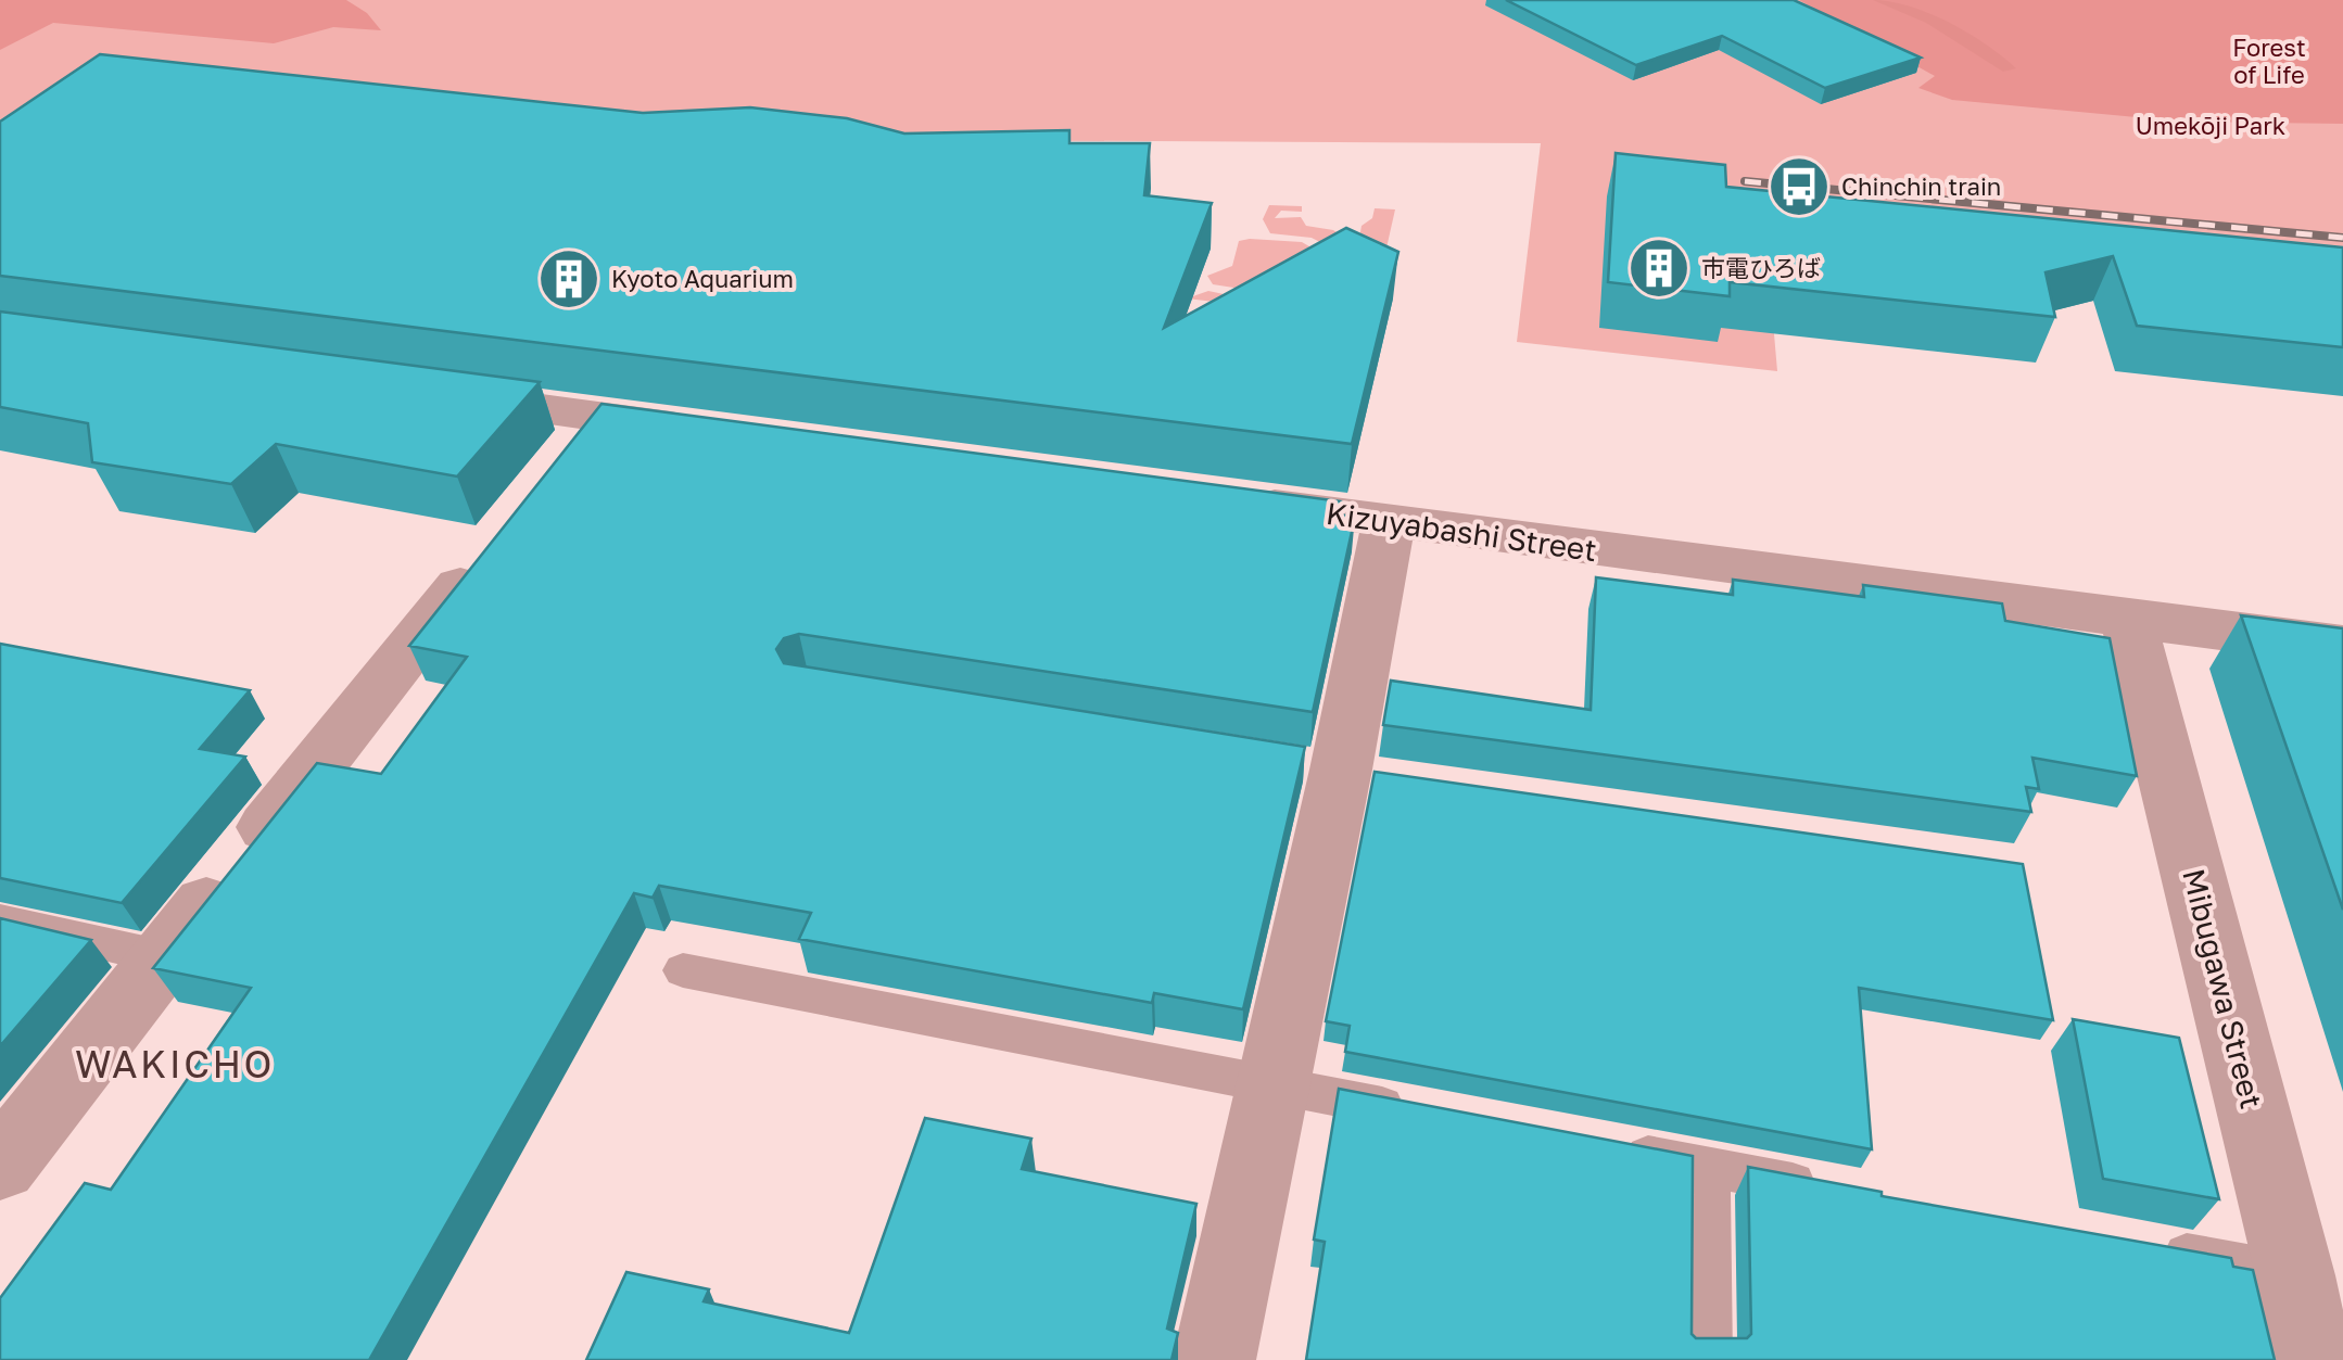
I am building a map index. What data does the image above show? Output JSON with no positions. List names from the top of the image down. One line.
{"streets":{"street":["Kizuyabashi Street","Mibugawa Street"]},"crossings":[["Kizuyabashi Street","Mibugawa Street"]],"districts":["WAKICHO"],"parks":["Forest of Life","Umekōji Park"],"places":{"bus stop":["Chinchin train"],"building":["市電ひろば","Kyoto Aquarium"]}}
